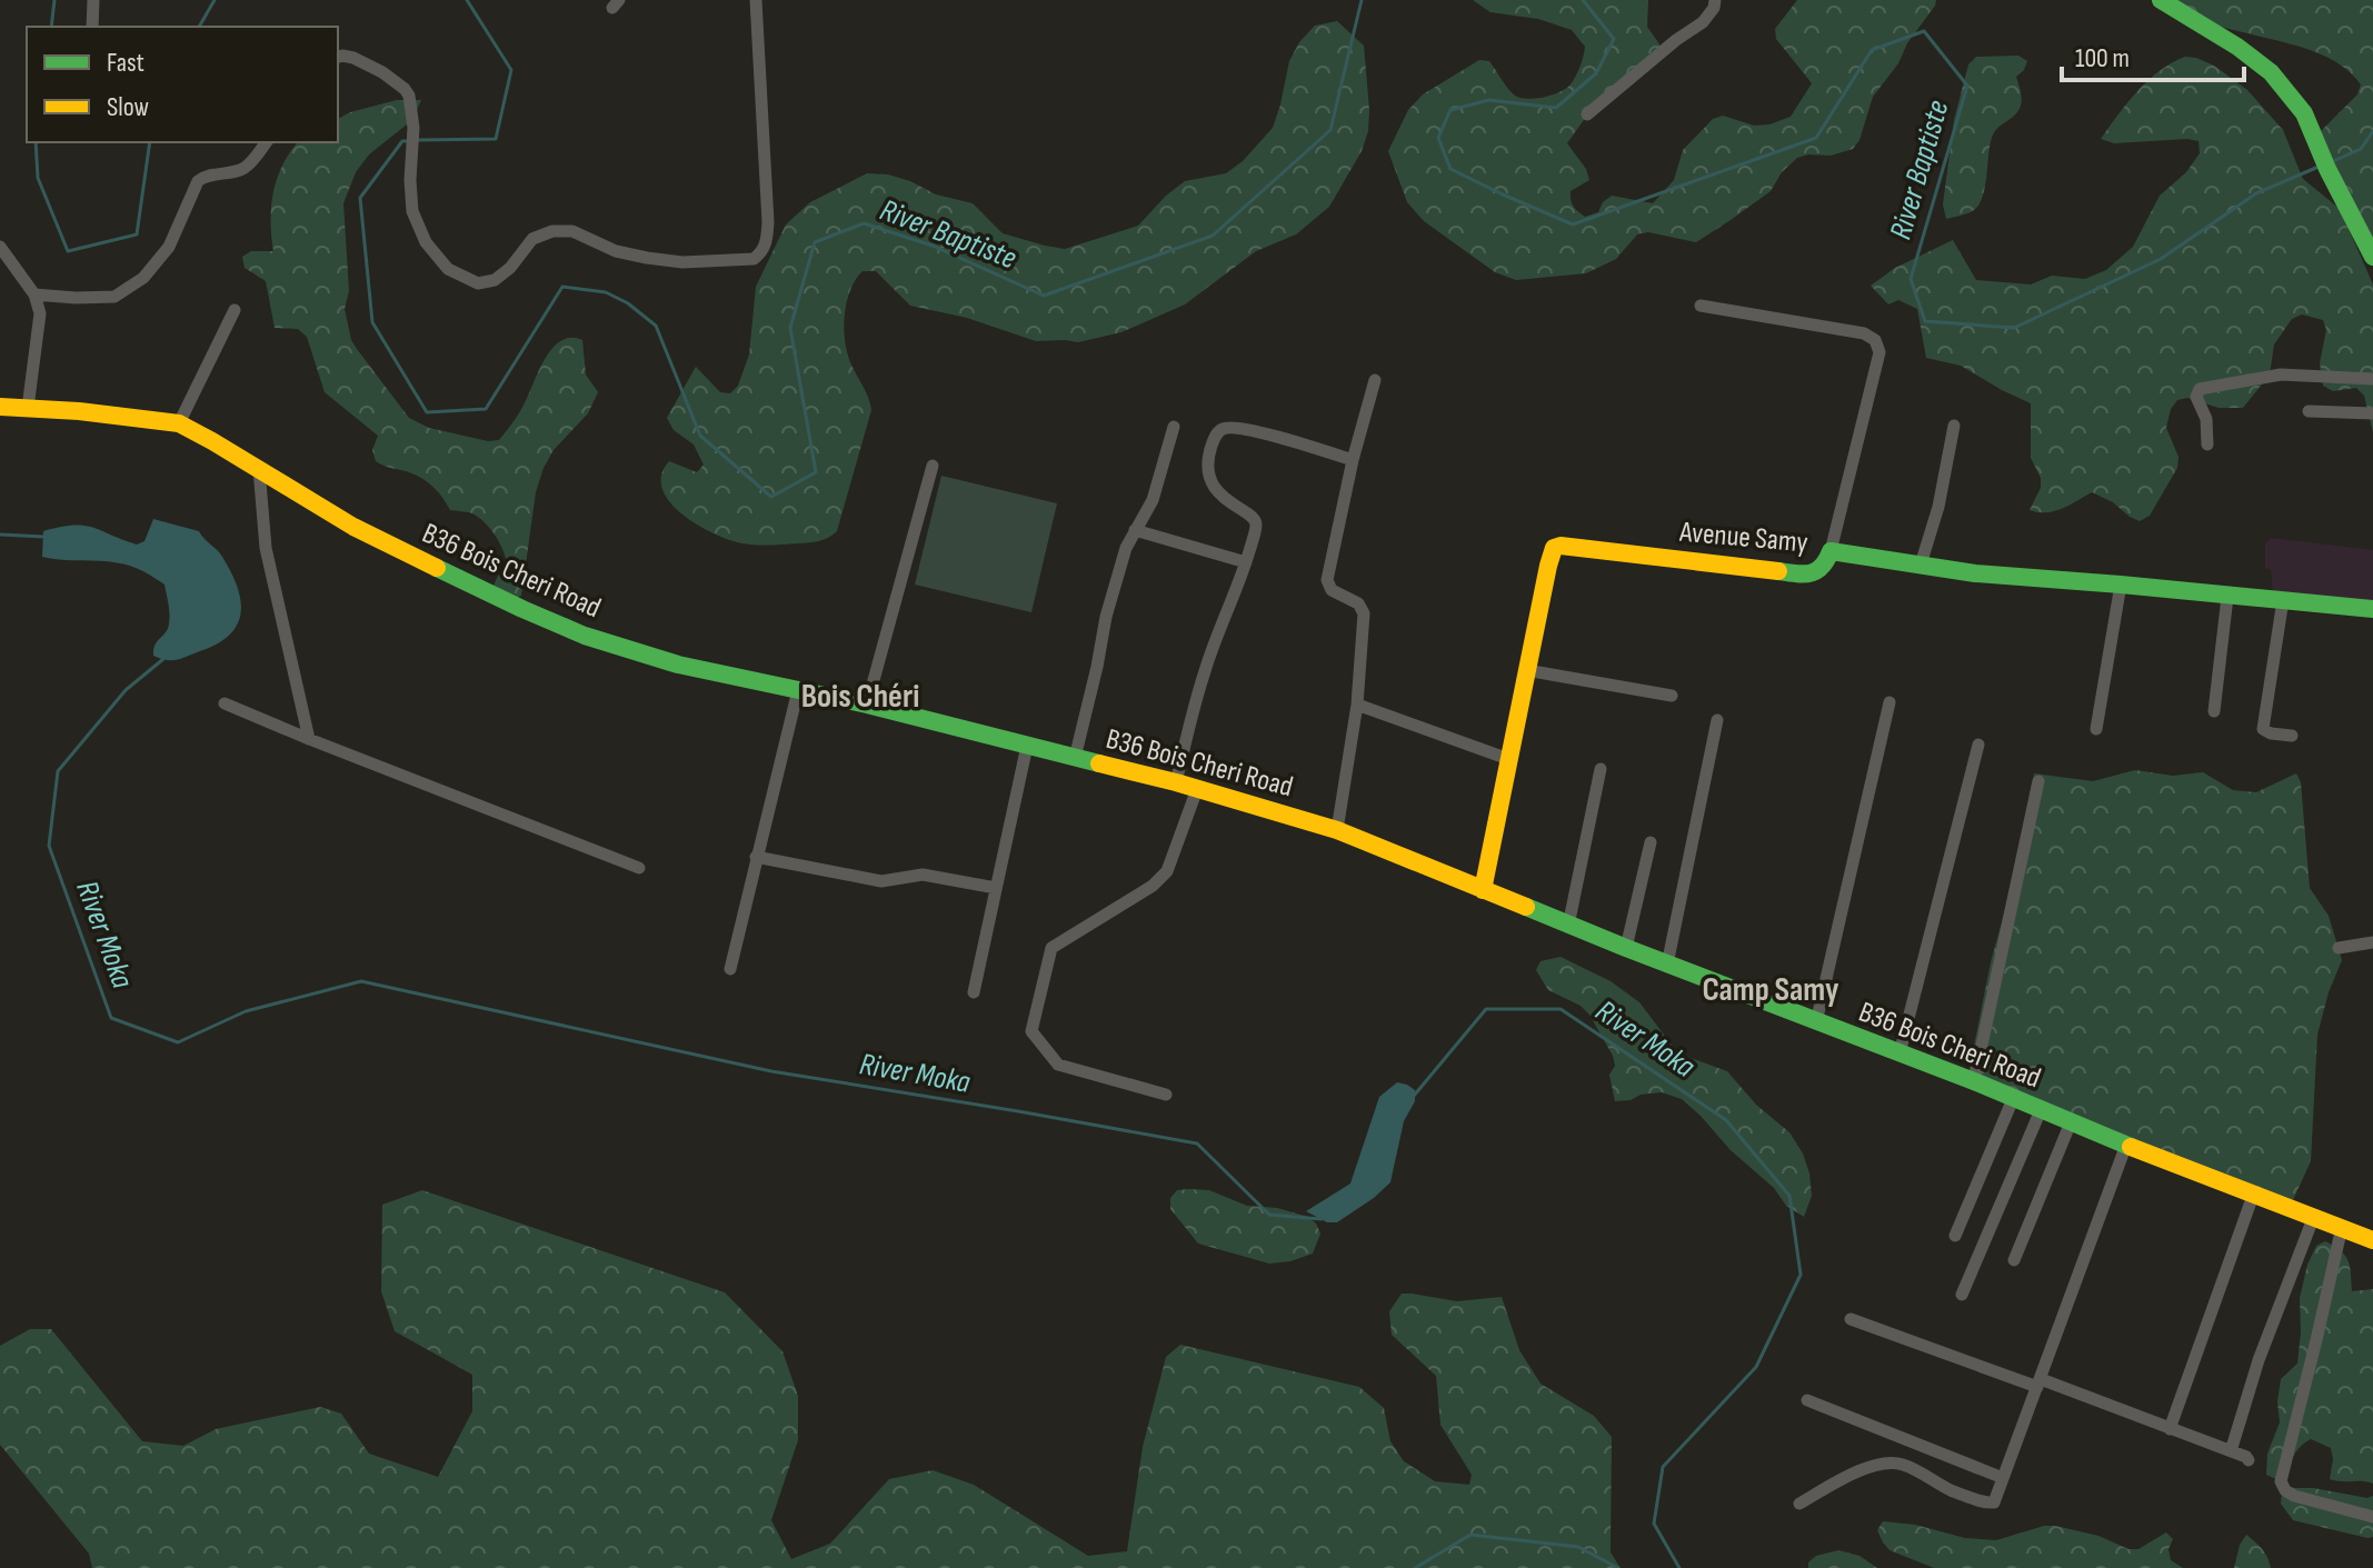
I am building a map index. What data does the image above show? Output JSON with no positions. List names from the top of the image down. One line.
{"streets":{"main road":["Avenue Samy","B36 Bois Cheri Road"]},"crossings":[["Avenue Samy","B36 Bois Cheri Road"]],"districts":["Bois Chéri","Camp Samy"],"water":["River Baptiste","River Moka"],"legend":["Fast","Slow"],"scale_bar":"100 m"}
